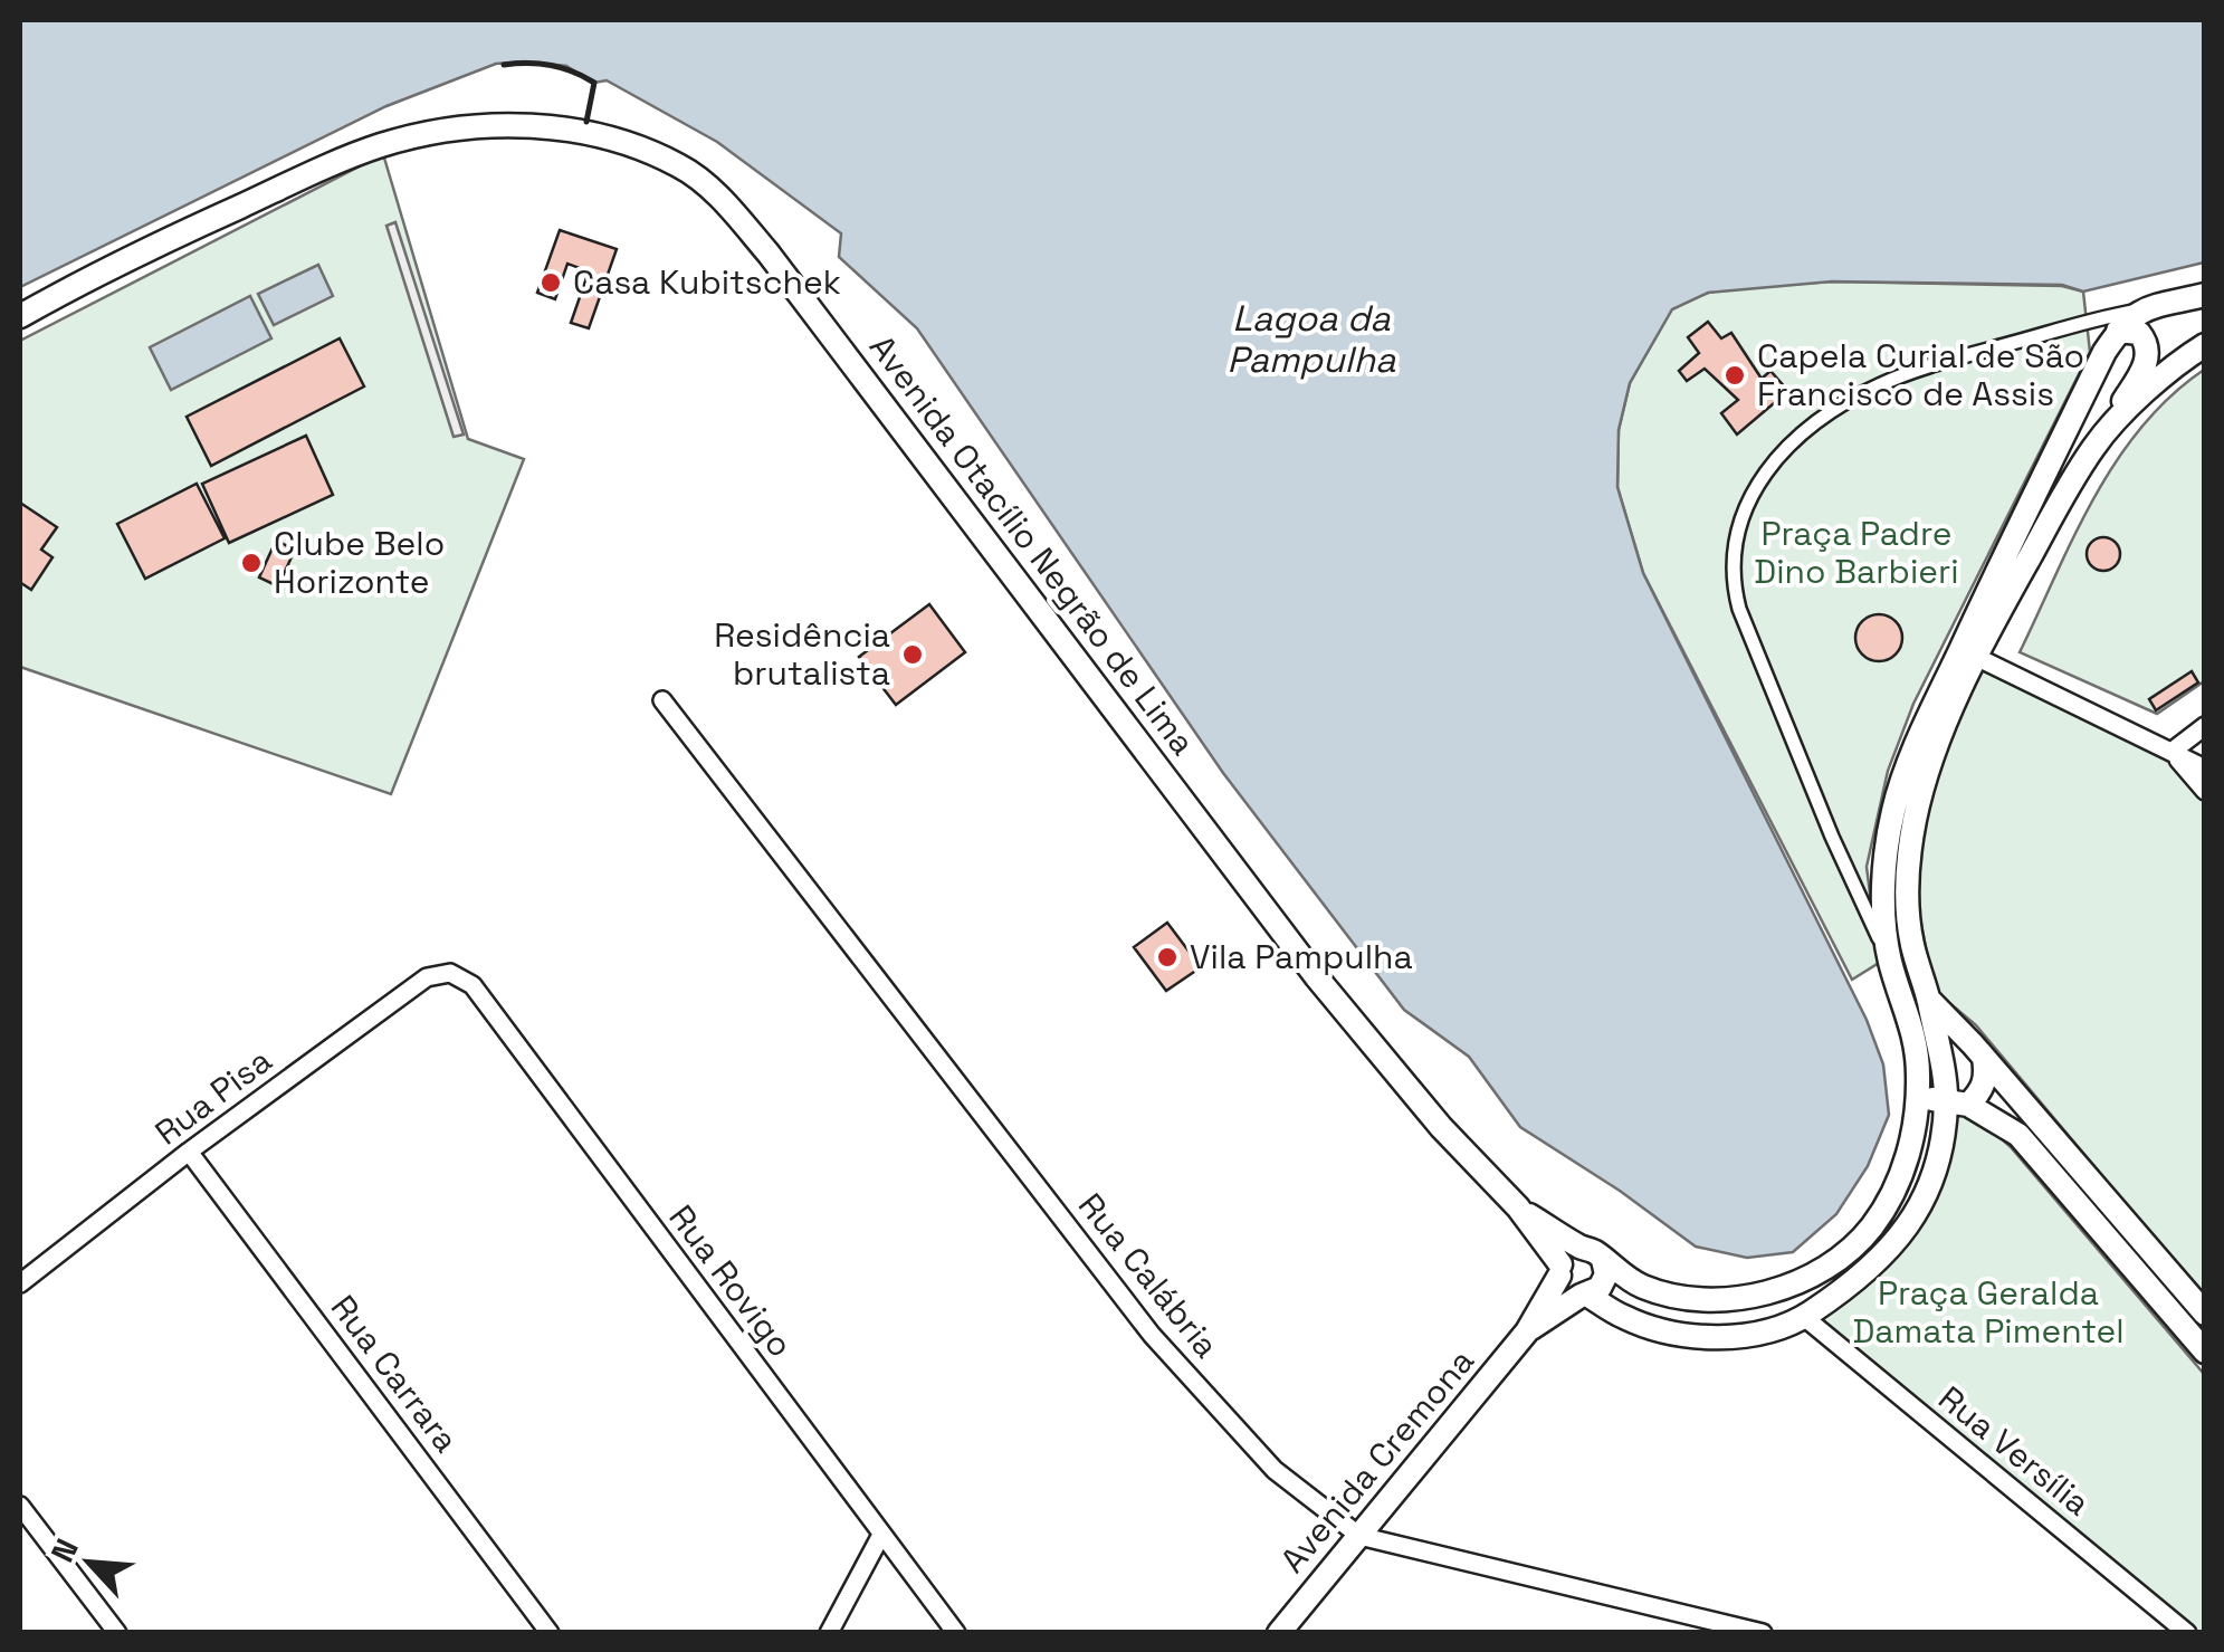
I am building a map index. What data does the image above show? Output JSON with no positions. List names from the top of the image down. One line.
{"streets":{"street":["Avenida Otacílio Negrão de Lima","Rua Pisa","Rua Calábria","Rua Rovigo","Rua Carrara","Rua Versília","Avenida Cremona"]},"crossings":[["Avenida Otacílio Negrão de Lima","Avenida Cremona"],["Rua Pisa","Rua Rovigo"],["Rua Pisa","Rua Carrara"],["Rua Calábria","Avenida Cremona"]],"water":["Lagoa da Pampulha"],"parks":["Praça Padre Dino Barbieri","Praça Geralda Damata Pimentel"],"places":["Casa Kubitschek","Capela Curial de São Francisco de Assis","Clube Belo Horizonte","Residência brutalista","Vila Pampulha"],"north":"top left"}
